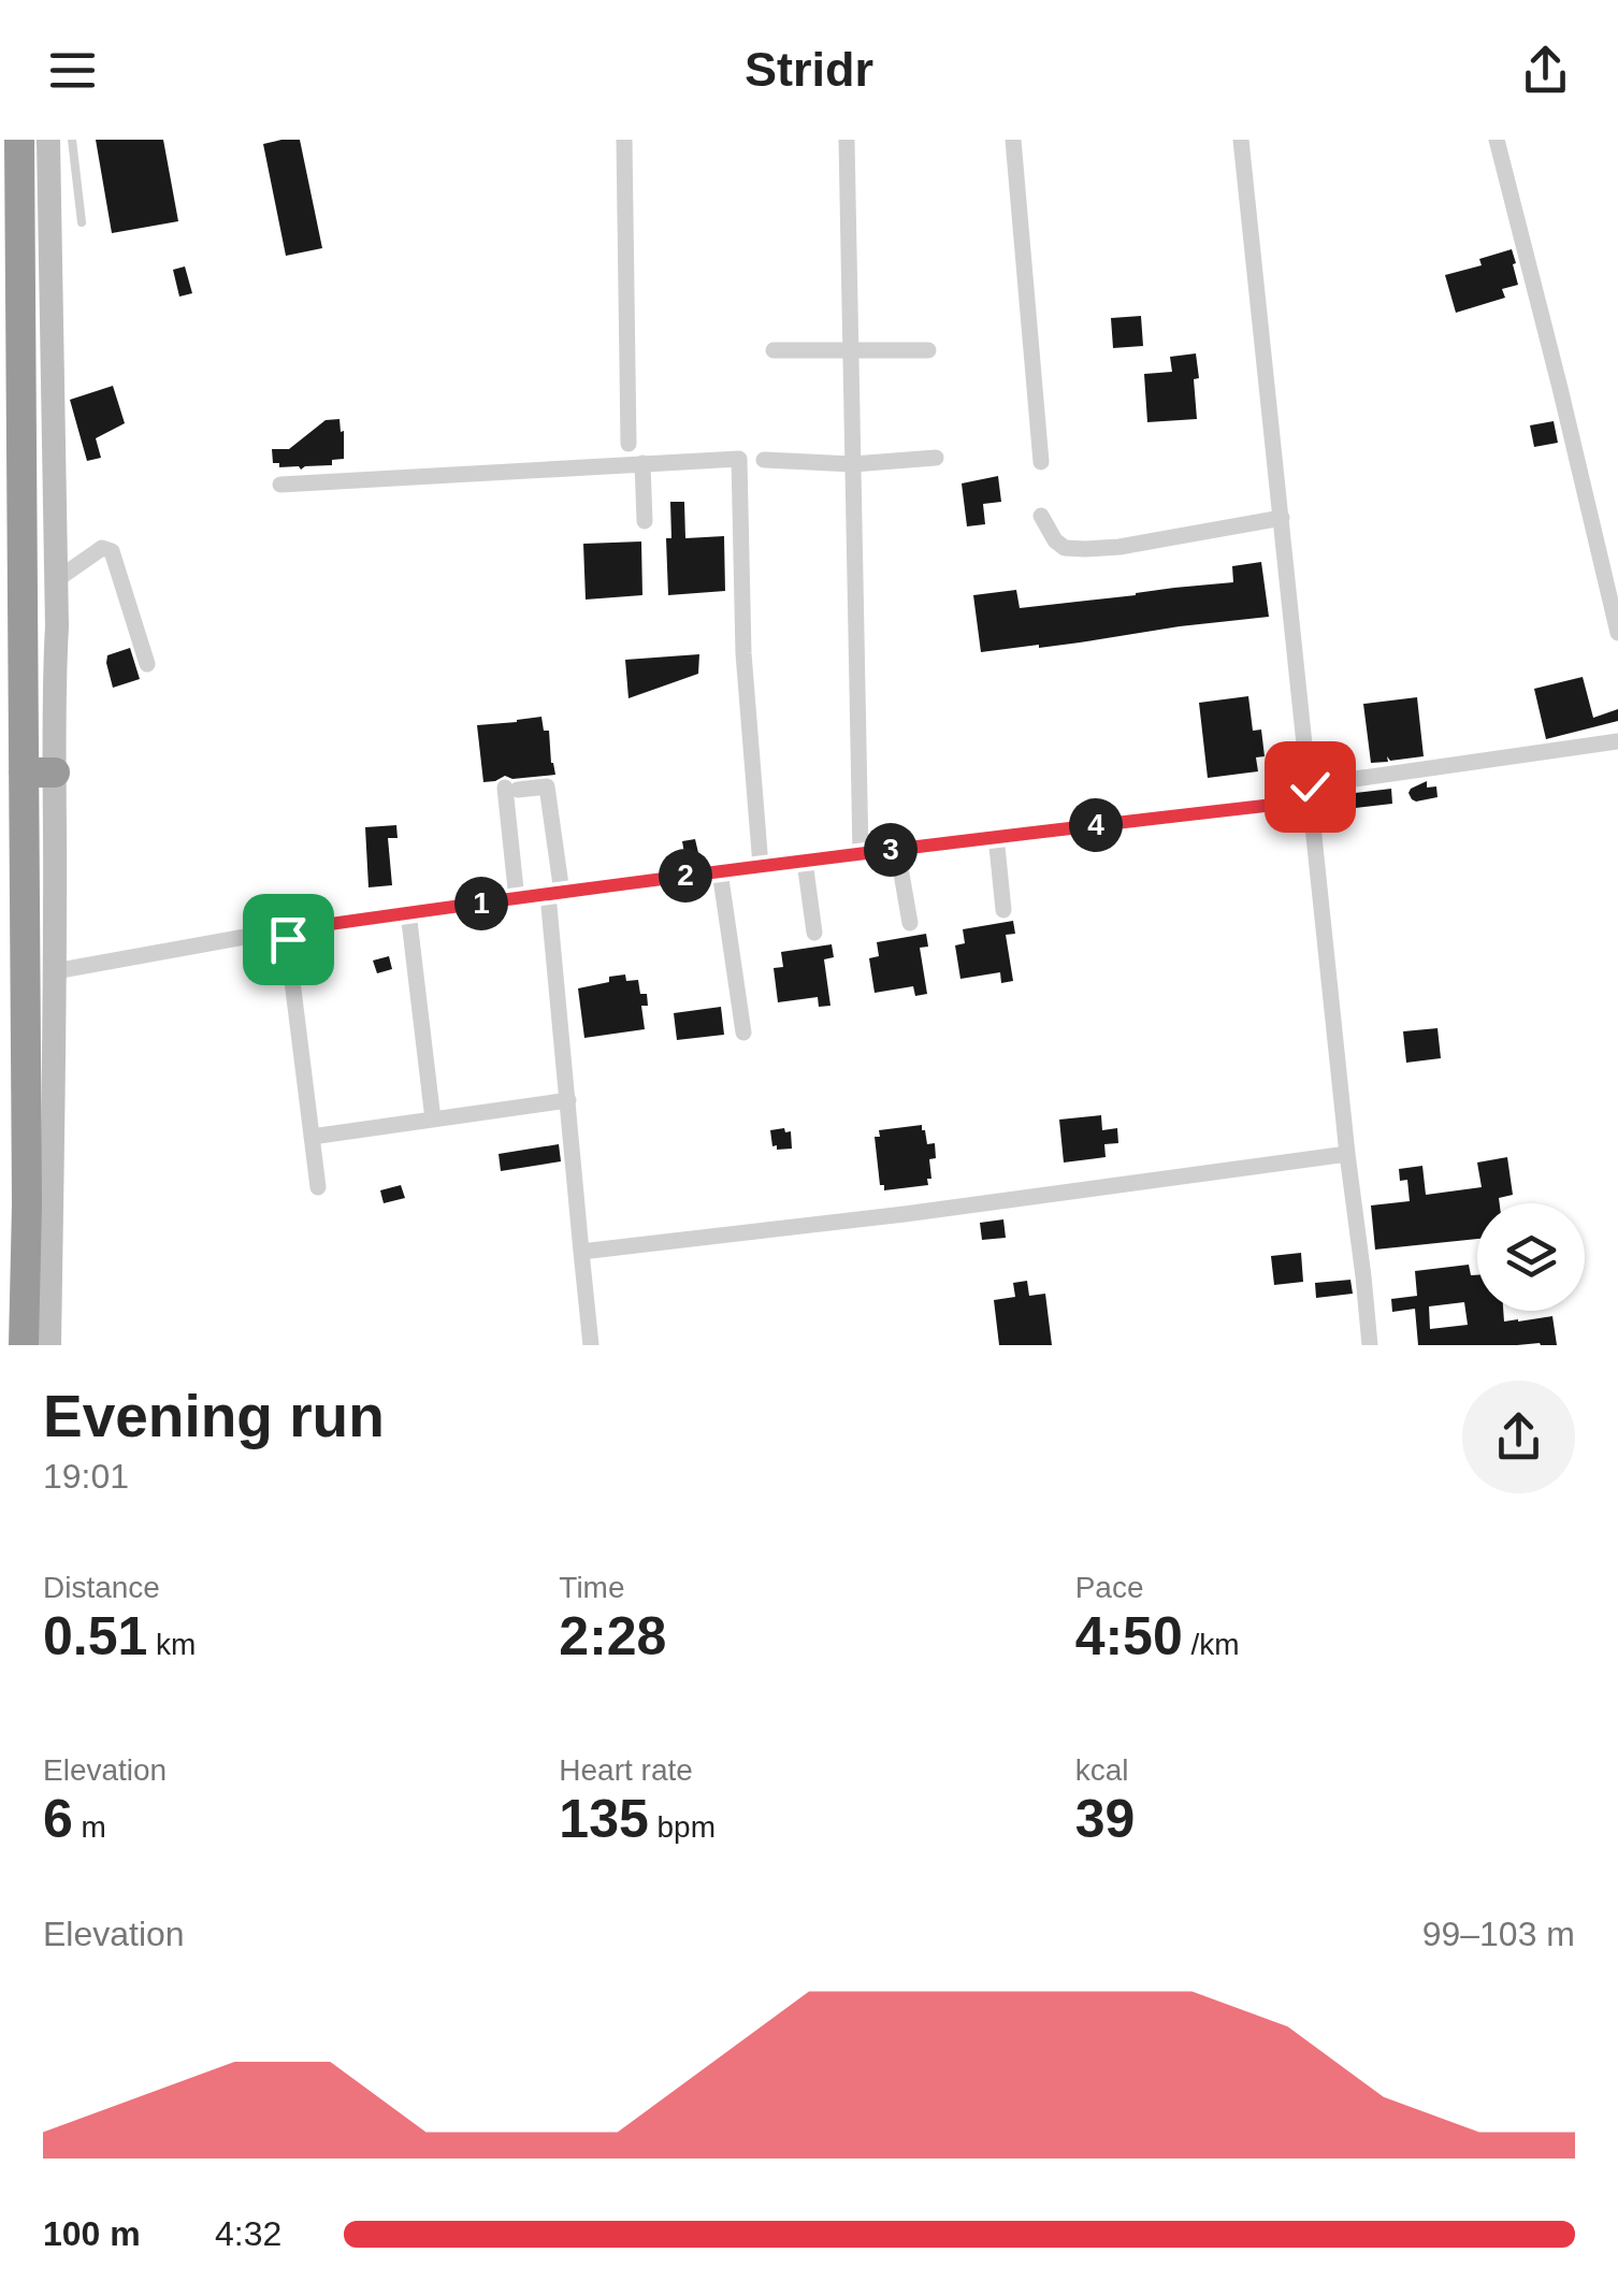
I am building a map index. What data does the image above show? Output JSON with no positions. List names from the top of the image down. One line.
{"page":{"header":"Stridr","pins":["4","3","2","1"],"heading":["Evening run","19:01"],"stats":[["Distance","0.51 km"],["Time","2:28"],["Pace","4:50 /km"],["Elevation","6 m"],["Heart rate","135 bpm"],["kcal","39"]],"chart":["Elevation","99–103 m"],"list":[{"name":"100 m","note":"4:32"}]}}
